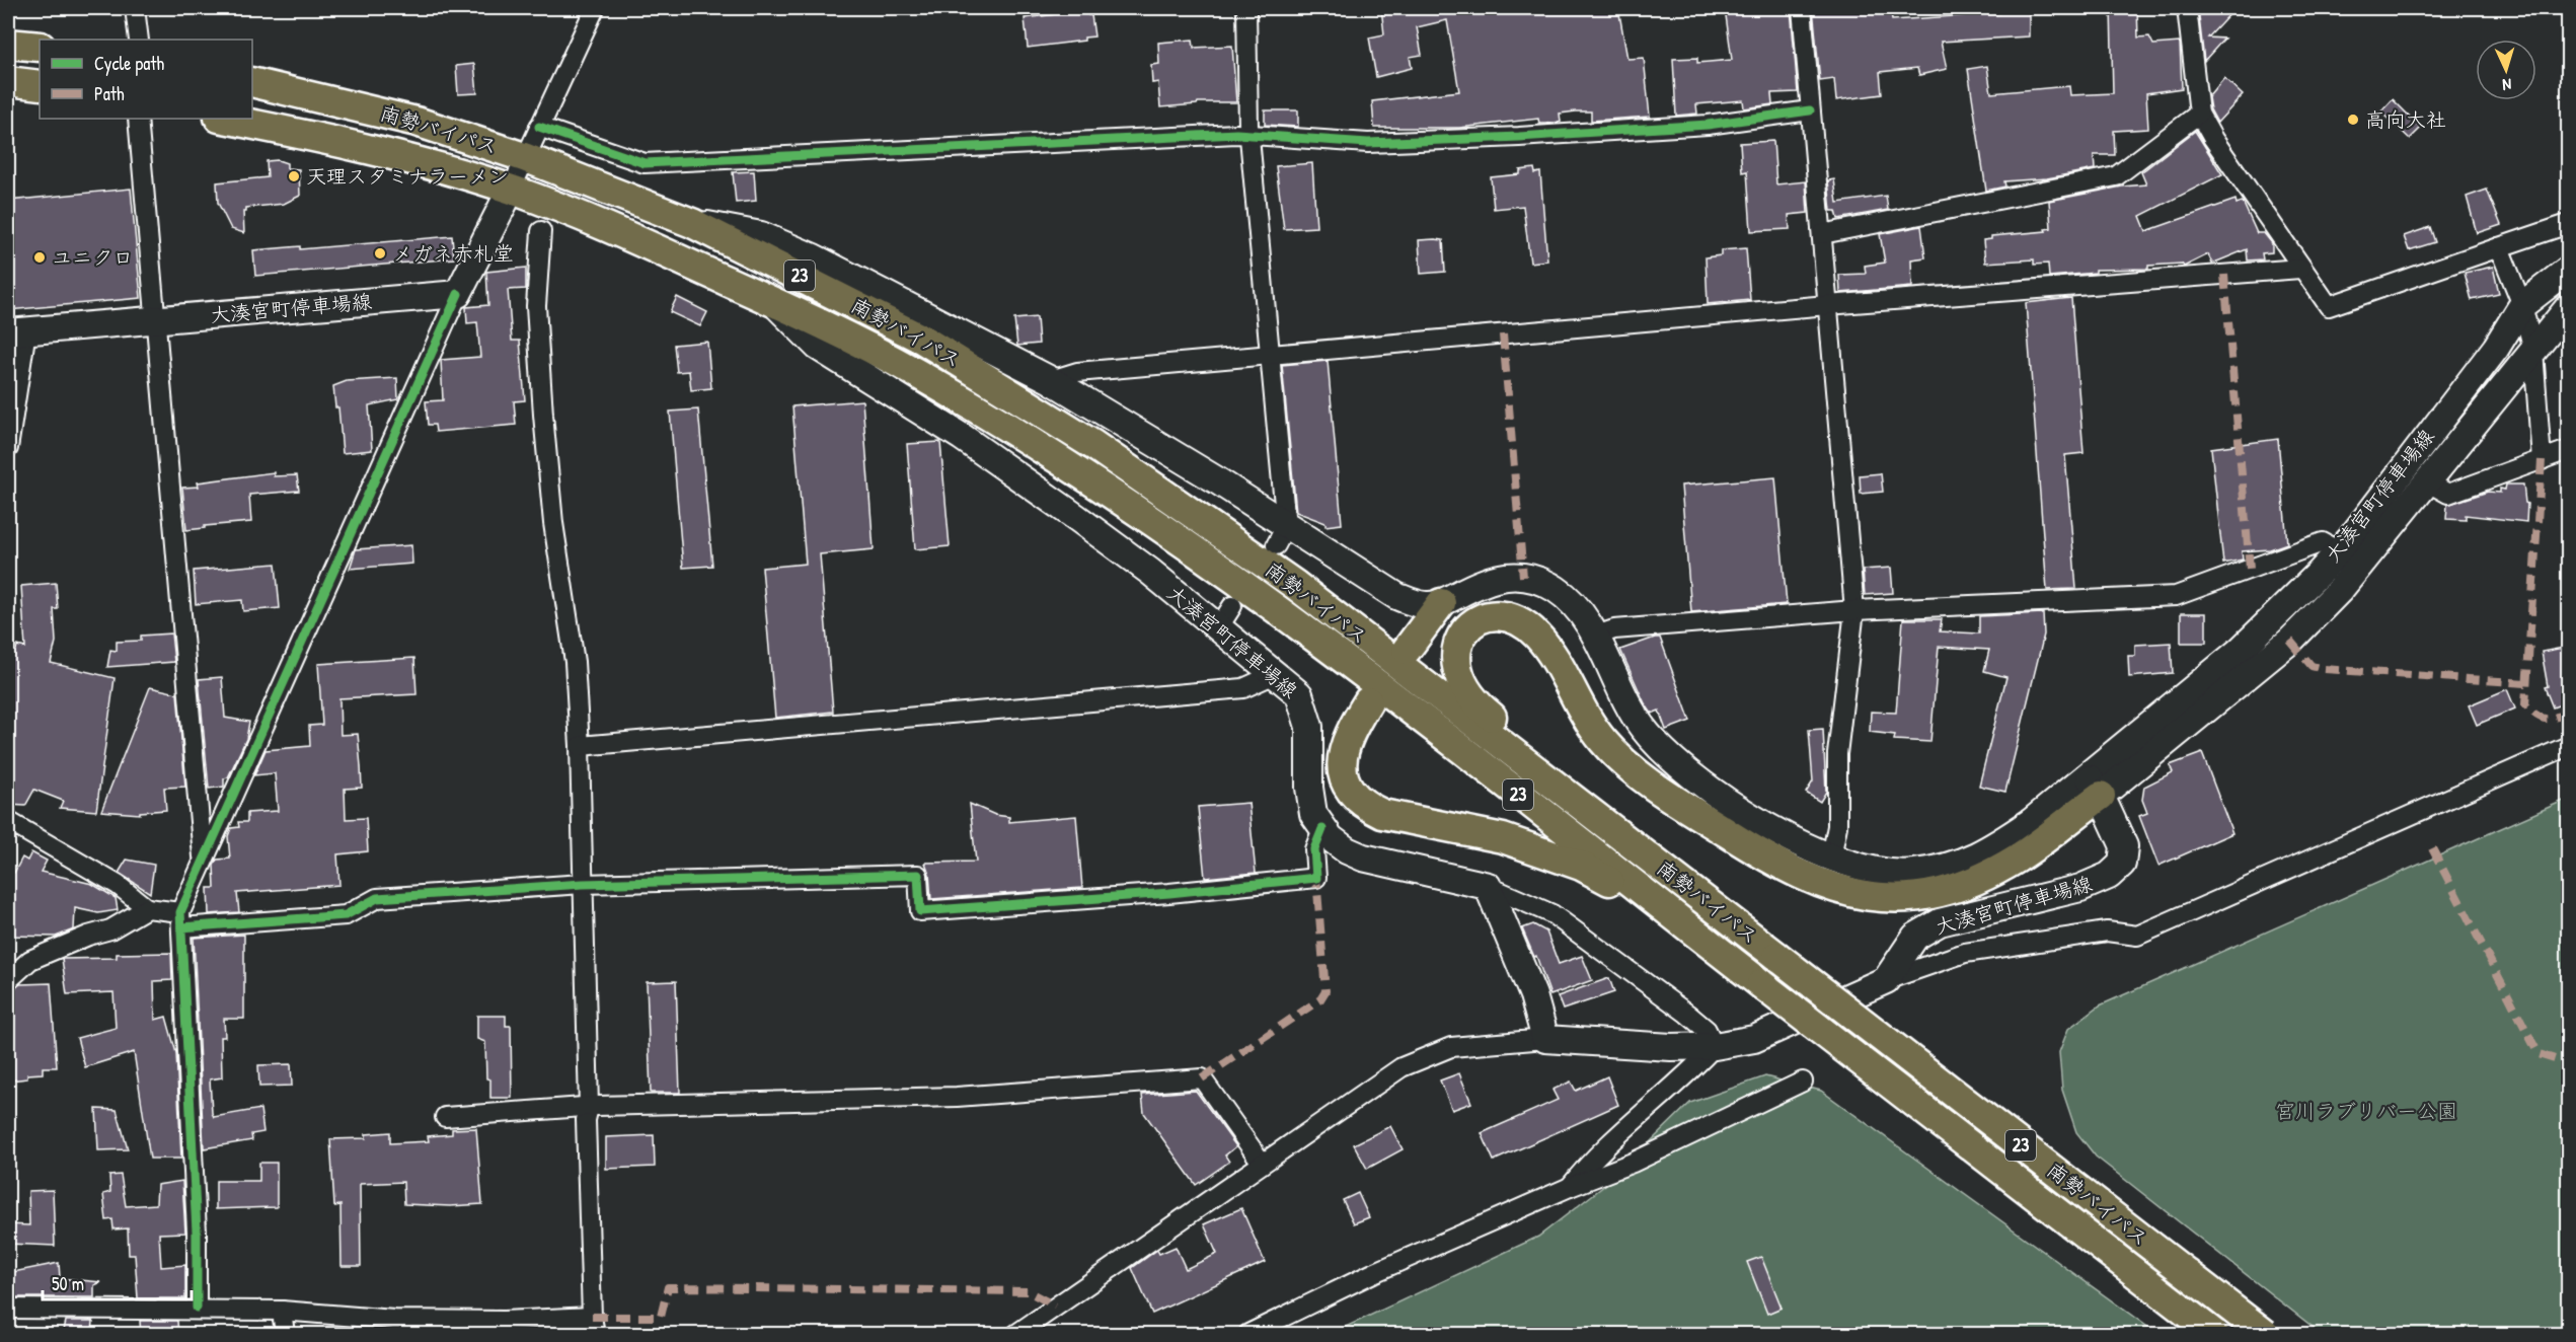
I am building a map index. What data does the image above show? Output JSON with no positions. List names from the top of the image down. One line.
{"streets":{"highway":["南勢バイパス","23"],"main road":["大湊宮町停車場線"]},"crossings":[["南勢バイパス","大湊宮町停車場線"]],"parks":["宮川ラブリバー公園"],"places":["高向大社","天理スタミナラーメン","メガネ赤札堂","ユニクロ"],"legend":["Cycle path","Path"],"scale_bar":"50 m","north":"bottom"}
